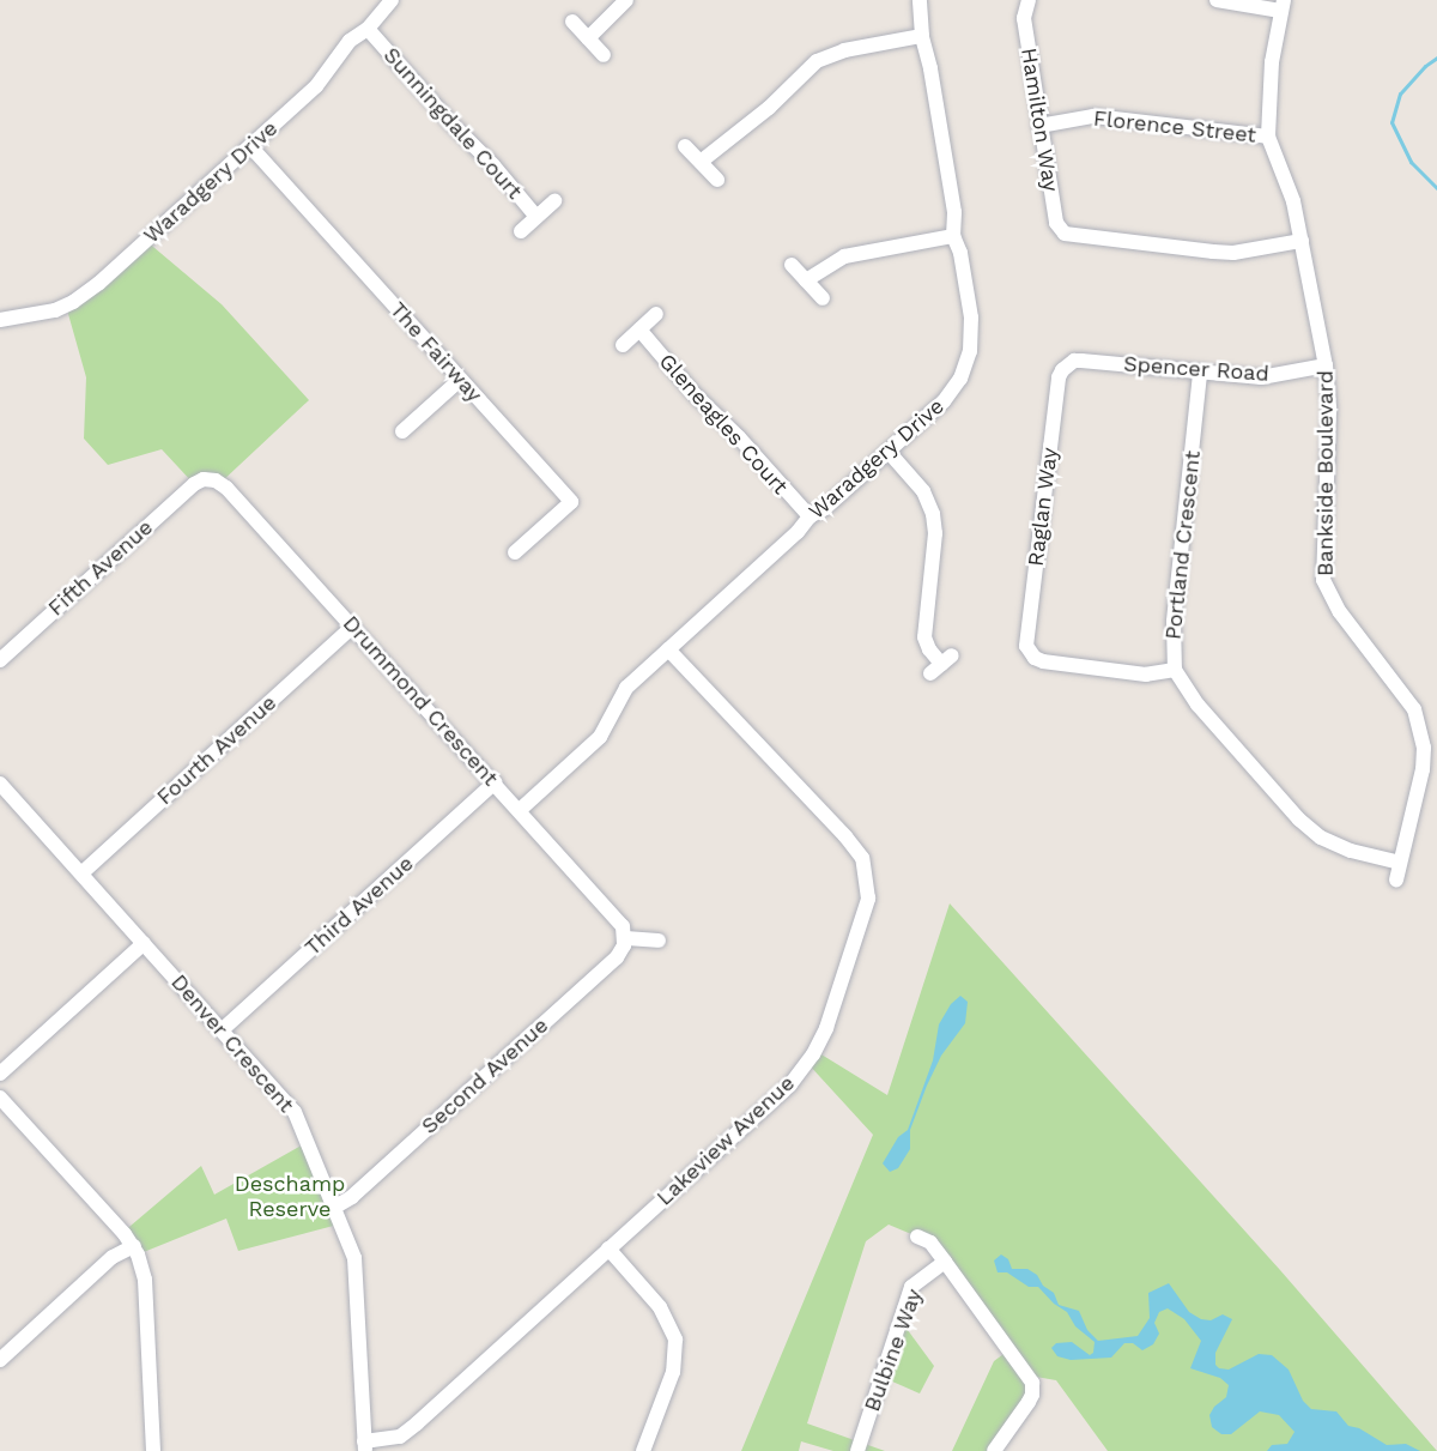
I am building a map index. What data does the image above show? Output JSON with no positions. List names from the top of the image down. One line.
{"streets":{"street":["Hamilton Way","Sunningdale Court","Florence Street","Waradgery Drive","The Fairway","Spencer Road","Gleneagles Court","Bankside Boulevard","Raglan Way","Portland Crescent","Fifth Avenue","Drummond Crescent","Fourth Avenue","Third Avenue","Denver Crescent","Second Avenue","Lakeview Avenue","Bulbine Way"]},"crossings":[["Hamilton Way","Florence Street"],["Hamilton Way","Bankside Boulevard"],["Sunningdale Court","Waradgery Drive"],["Florence Street","Bankside Boulevard"],["Waradgery Drive","The Fairway"],["Waradgery Drive","Gleneagles Court"],["Waradgery Drive","Drummond Crescent"],["Waradgery Drive","Lakeview Avenue"],["Spencer Road","Bankside Boulevard"],["Spencer Road","Raglan Way"],["Spencer Road","Portland Crescent"],["Bankside Boulevard","Portland Crescent"],["Raglan Way","Portland Crescent"],["Fifth Avenue","Drummond Crescent"],["Drummond Crescent","Fourth Avenue"],["Drummond Crescent","Third Avenue"],["Drummond Crescent","Second Avenue"],["Fourth Avenue","Denver Crescent"],["Third Avenue","Denver Crescent"],["Denver Crescent","Second Avenue"],["Denver Crescent","Lakeview Avenue"]],"parks":["Deschamp Reserve"]}
